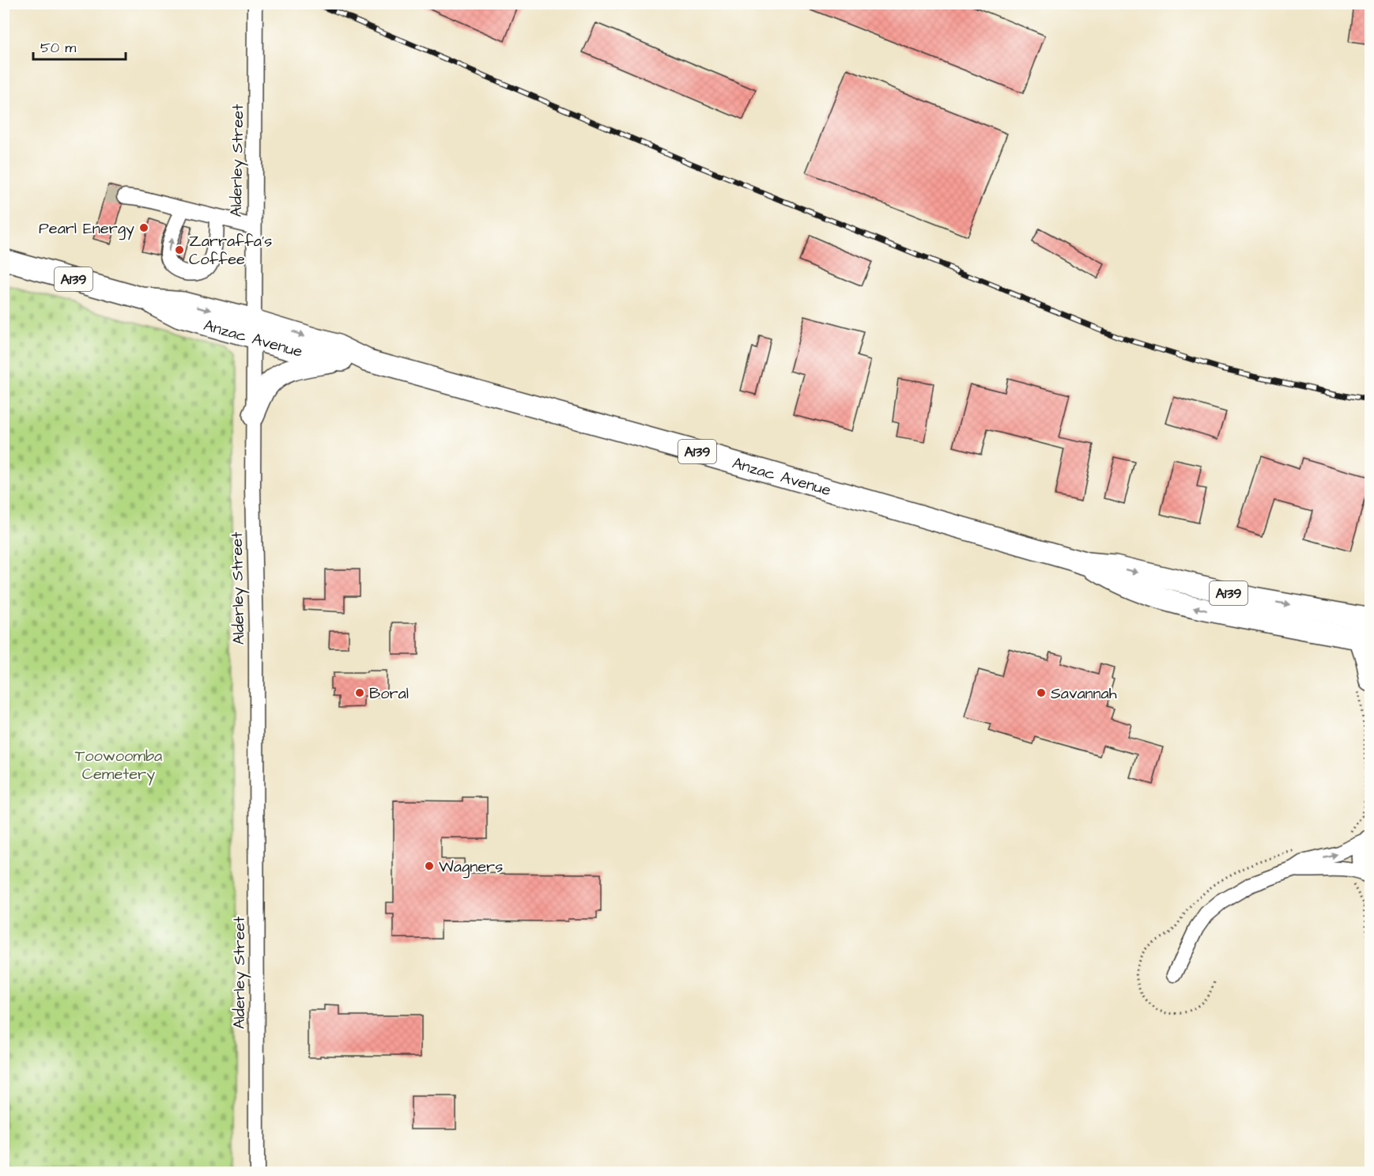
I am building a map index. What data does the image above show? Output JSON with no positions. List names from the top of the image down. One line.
{"streets":{"highway":["A139","Anzac Avenue"],"street":["Alderley Street"]},"crossings":[["Alderley Street","Anzac Avenue"]],"parks":["Toowoomba Cemetery"],"places":["Pearl Energy","Zarraffa's Coffee","Boral","Savannah","Wagners"],"scale_bar":"50 m"}
